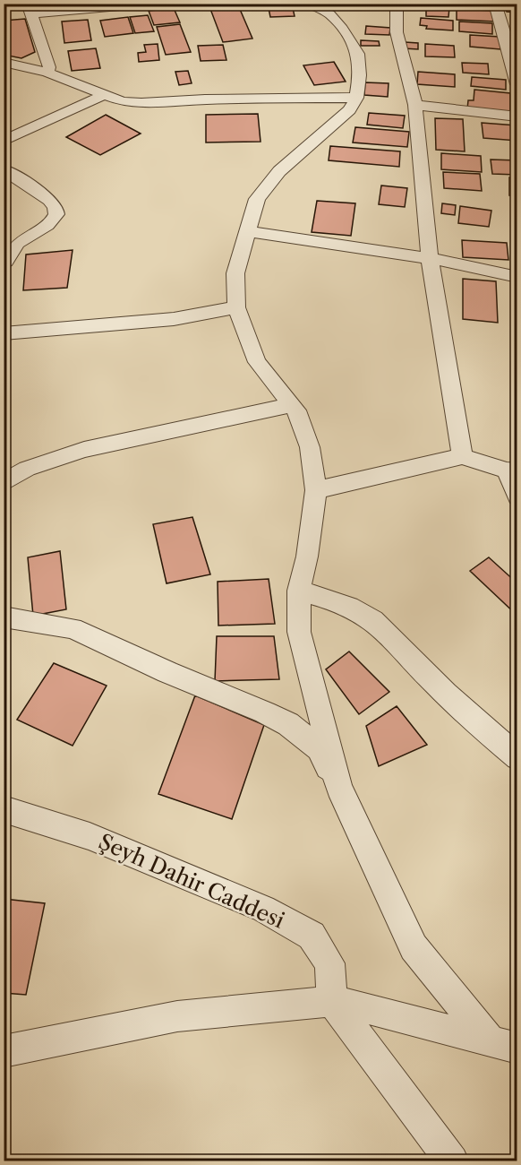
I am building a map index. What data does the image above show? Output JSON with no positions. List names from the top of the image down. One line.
{"streets":{"street":["Şeyh Dahir Caddesi"]}}
